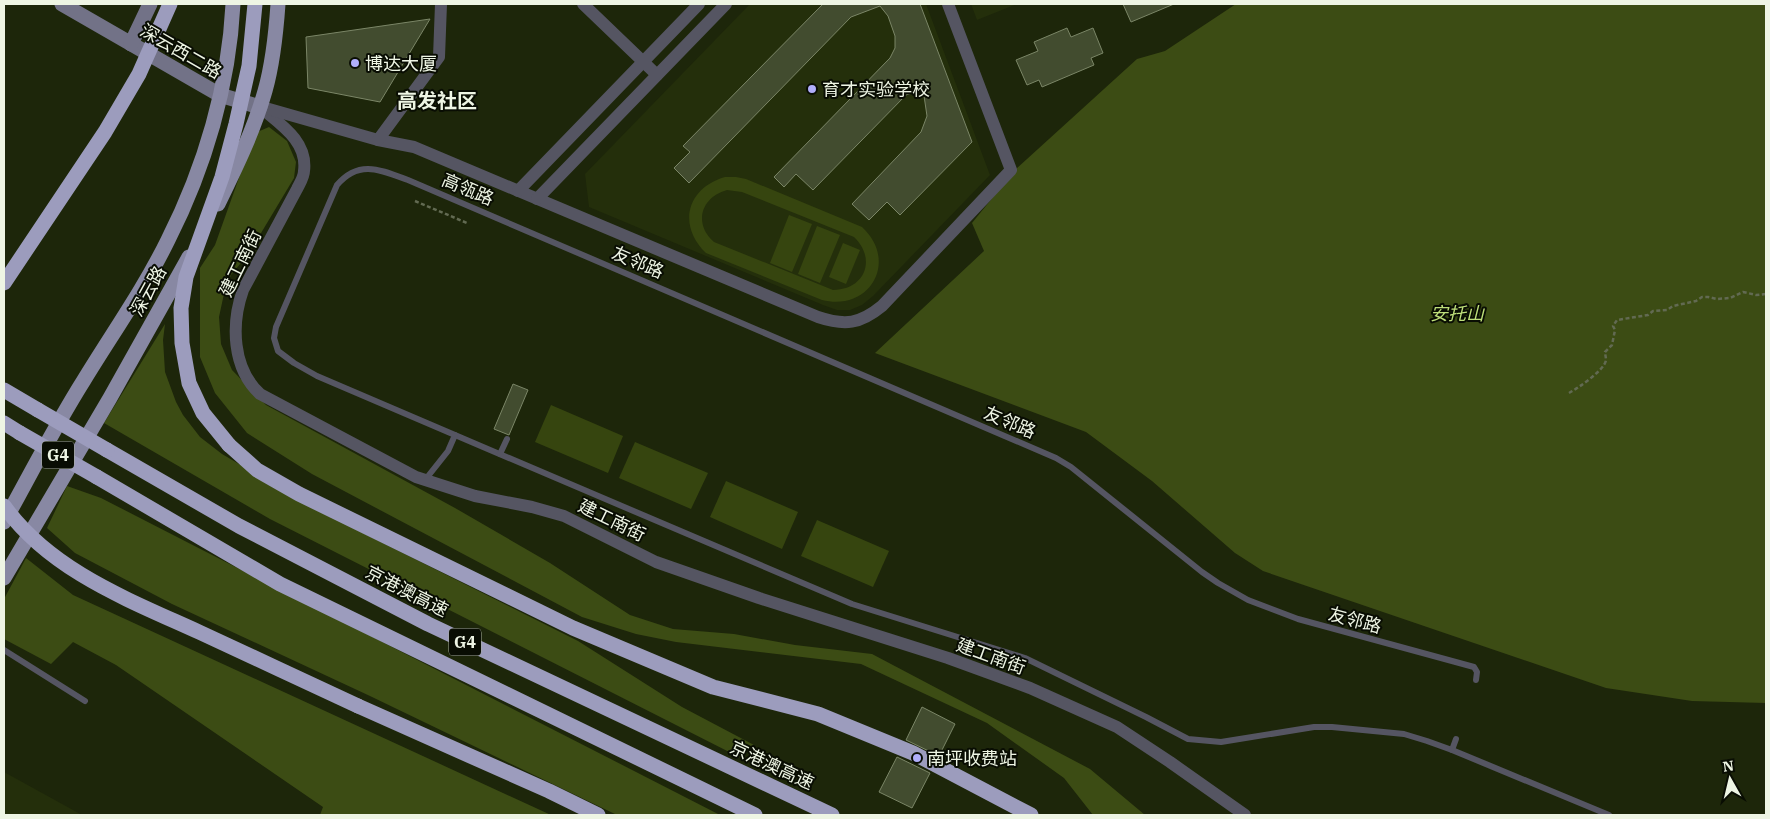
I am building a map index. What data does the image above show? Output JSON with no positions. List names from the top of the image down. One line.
{"streets":{"highway":["G4","京港澳高速"],"main road":["深云路"],"street":["深云西二路","建工南街"],"lane":["高瓴路","友邻路"]},"crossings":[["深云西二路","建工南街"],["深云西二路","深云路"],["高瓴路","友邻路"],["建工南街","深云路"]],"districts":["高发社区"],"parks":["安托山"],"places":["博达大厦","育才实验学校","南坪收费站"],"north":"top"}
